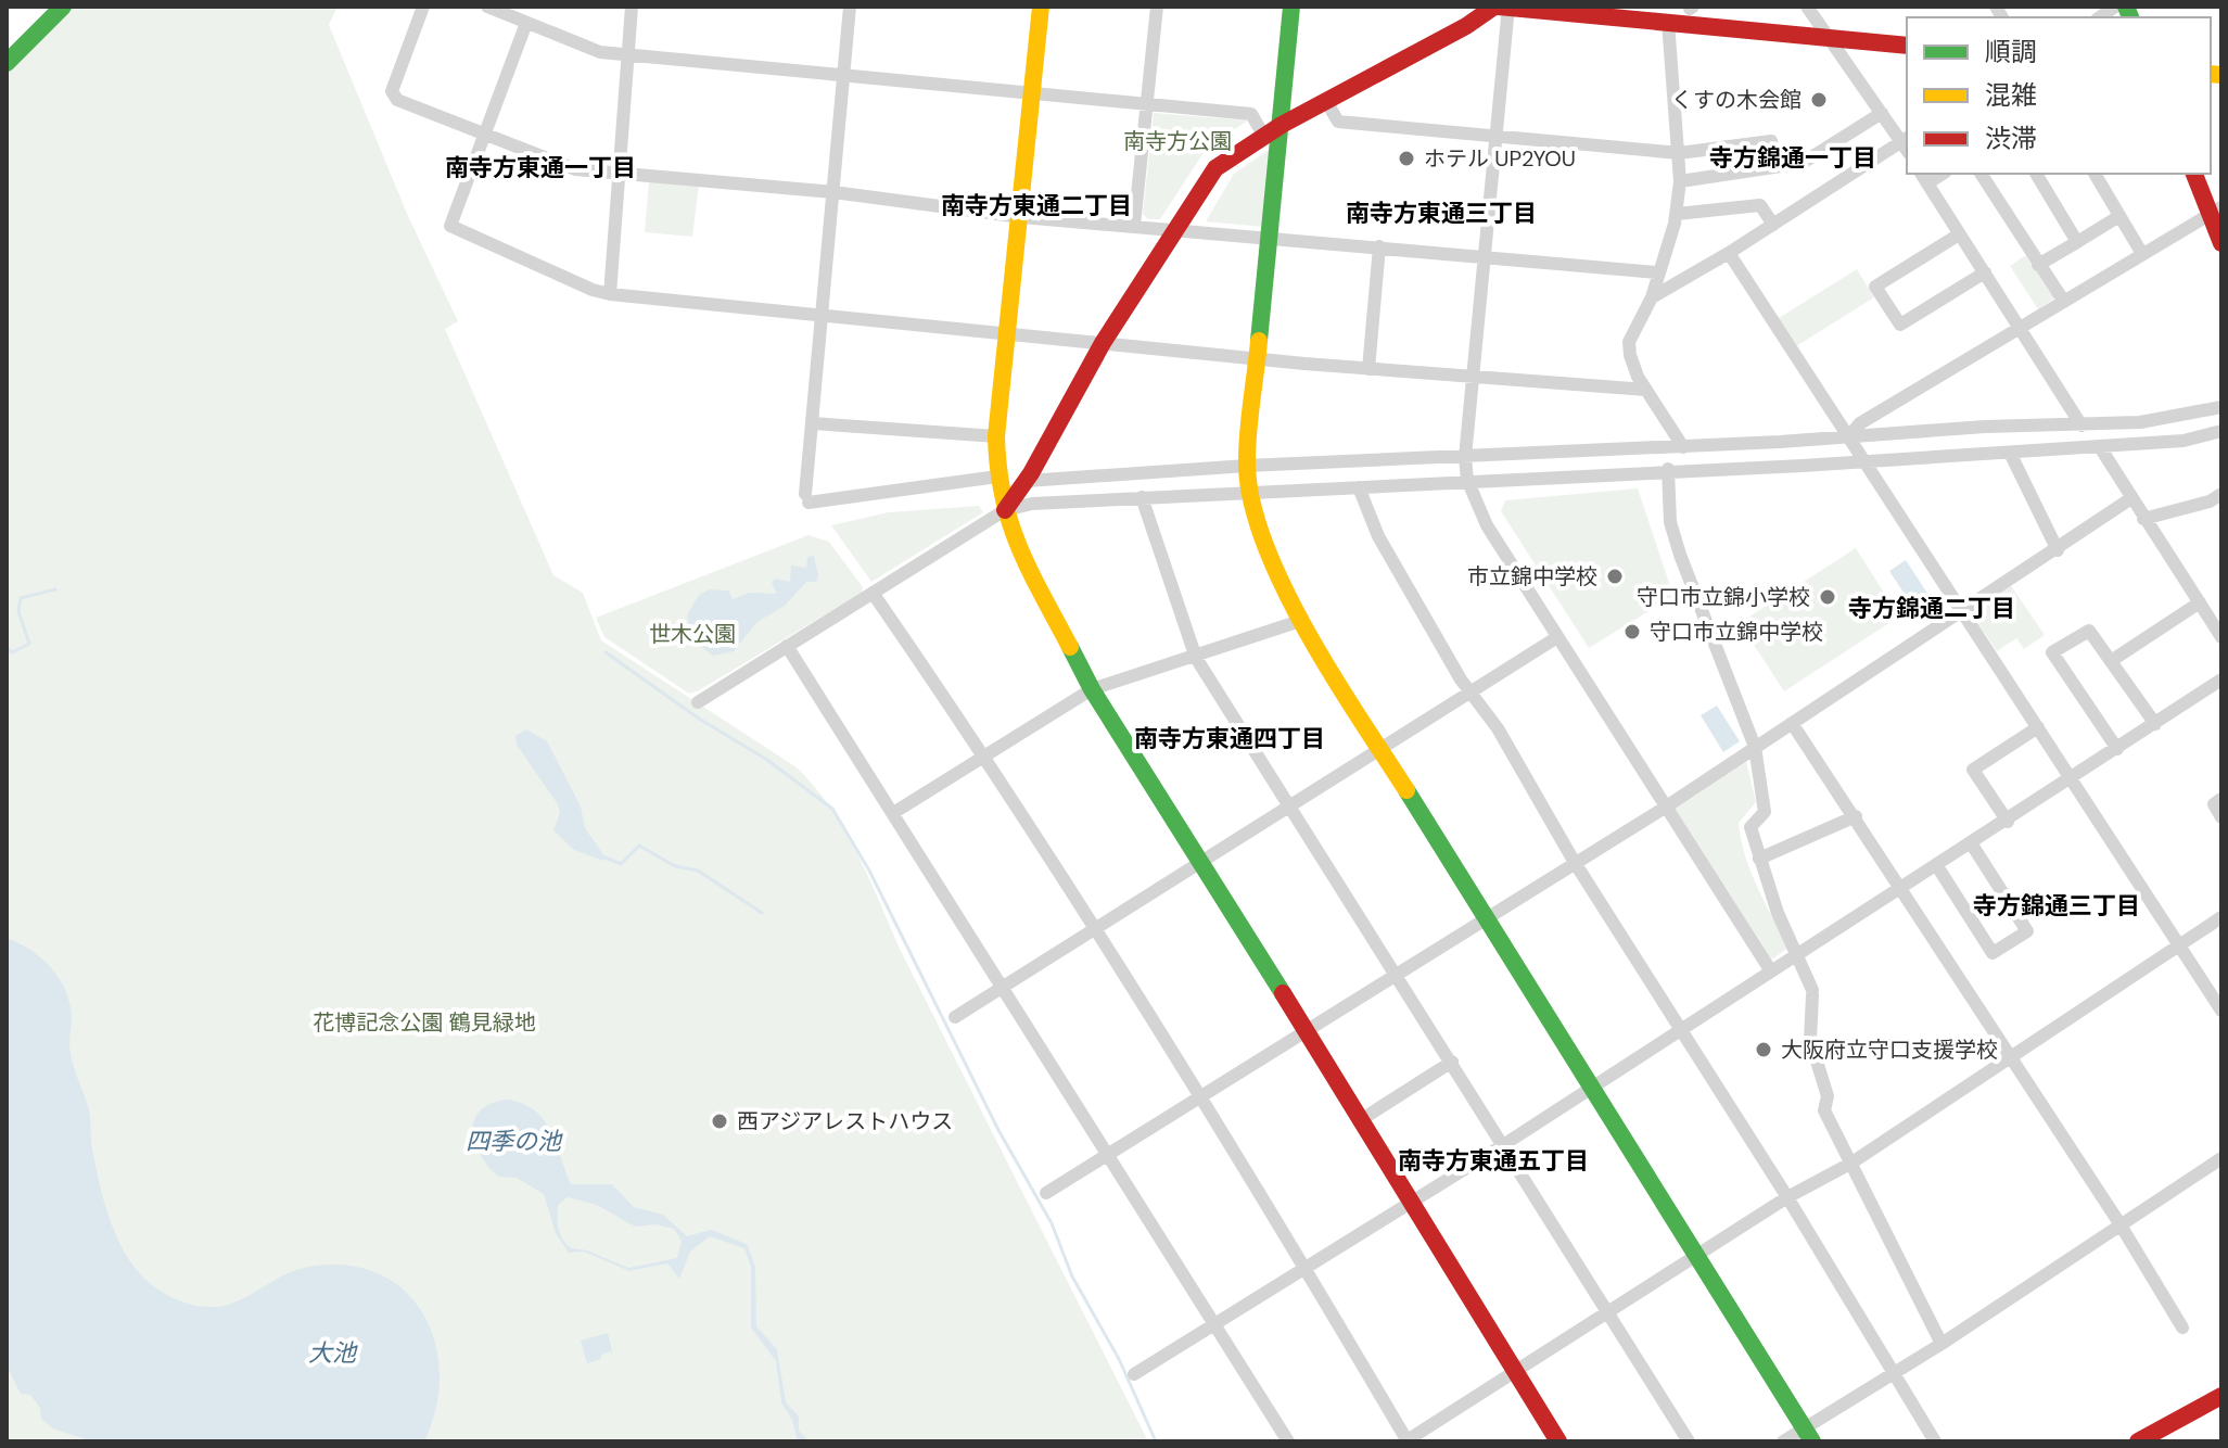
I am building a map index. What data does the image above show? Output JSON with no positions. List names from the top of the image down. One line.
{"districts":["寺方錦通一丁目","南寺方東通一丁目","南寺方東通二丁目","南寺方東通三丁目","寺方錦通二丁目","南寺方東通四丁目","寺方錦通三丁目","南寺方東通五丁目"],"water":["四季の池","大池"],"parks":["南寺方公園","世木公園","花博記念公園 鶴見緑地"],"places":["くすの木会館","ホテル UP2YOU","市立錦中学校","守口市立錦小学校","守口市立錦中学校","大阪府立守口支援学校","西アジアレストハウス"],"legend":["順調","混雑","渋滞"]}
